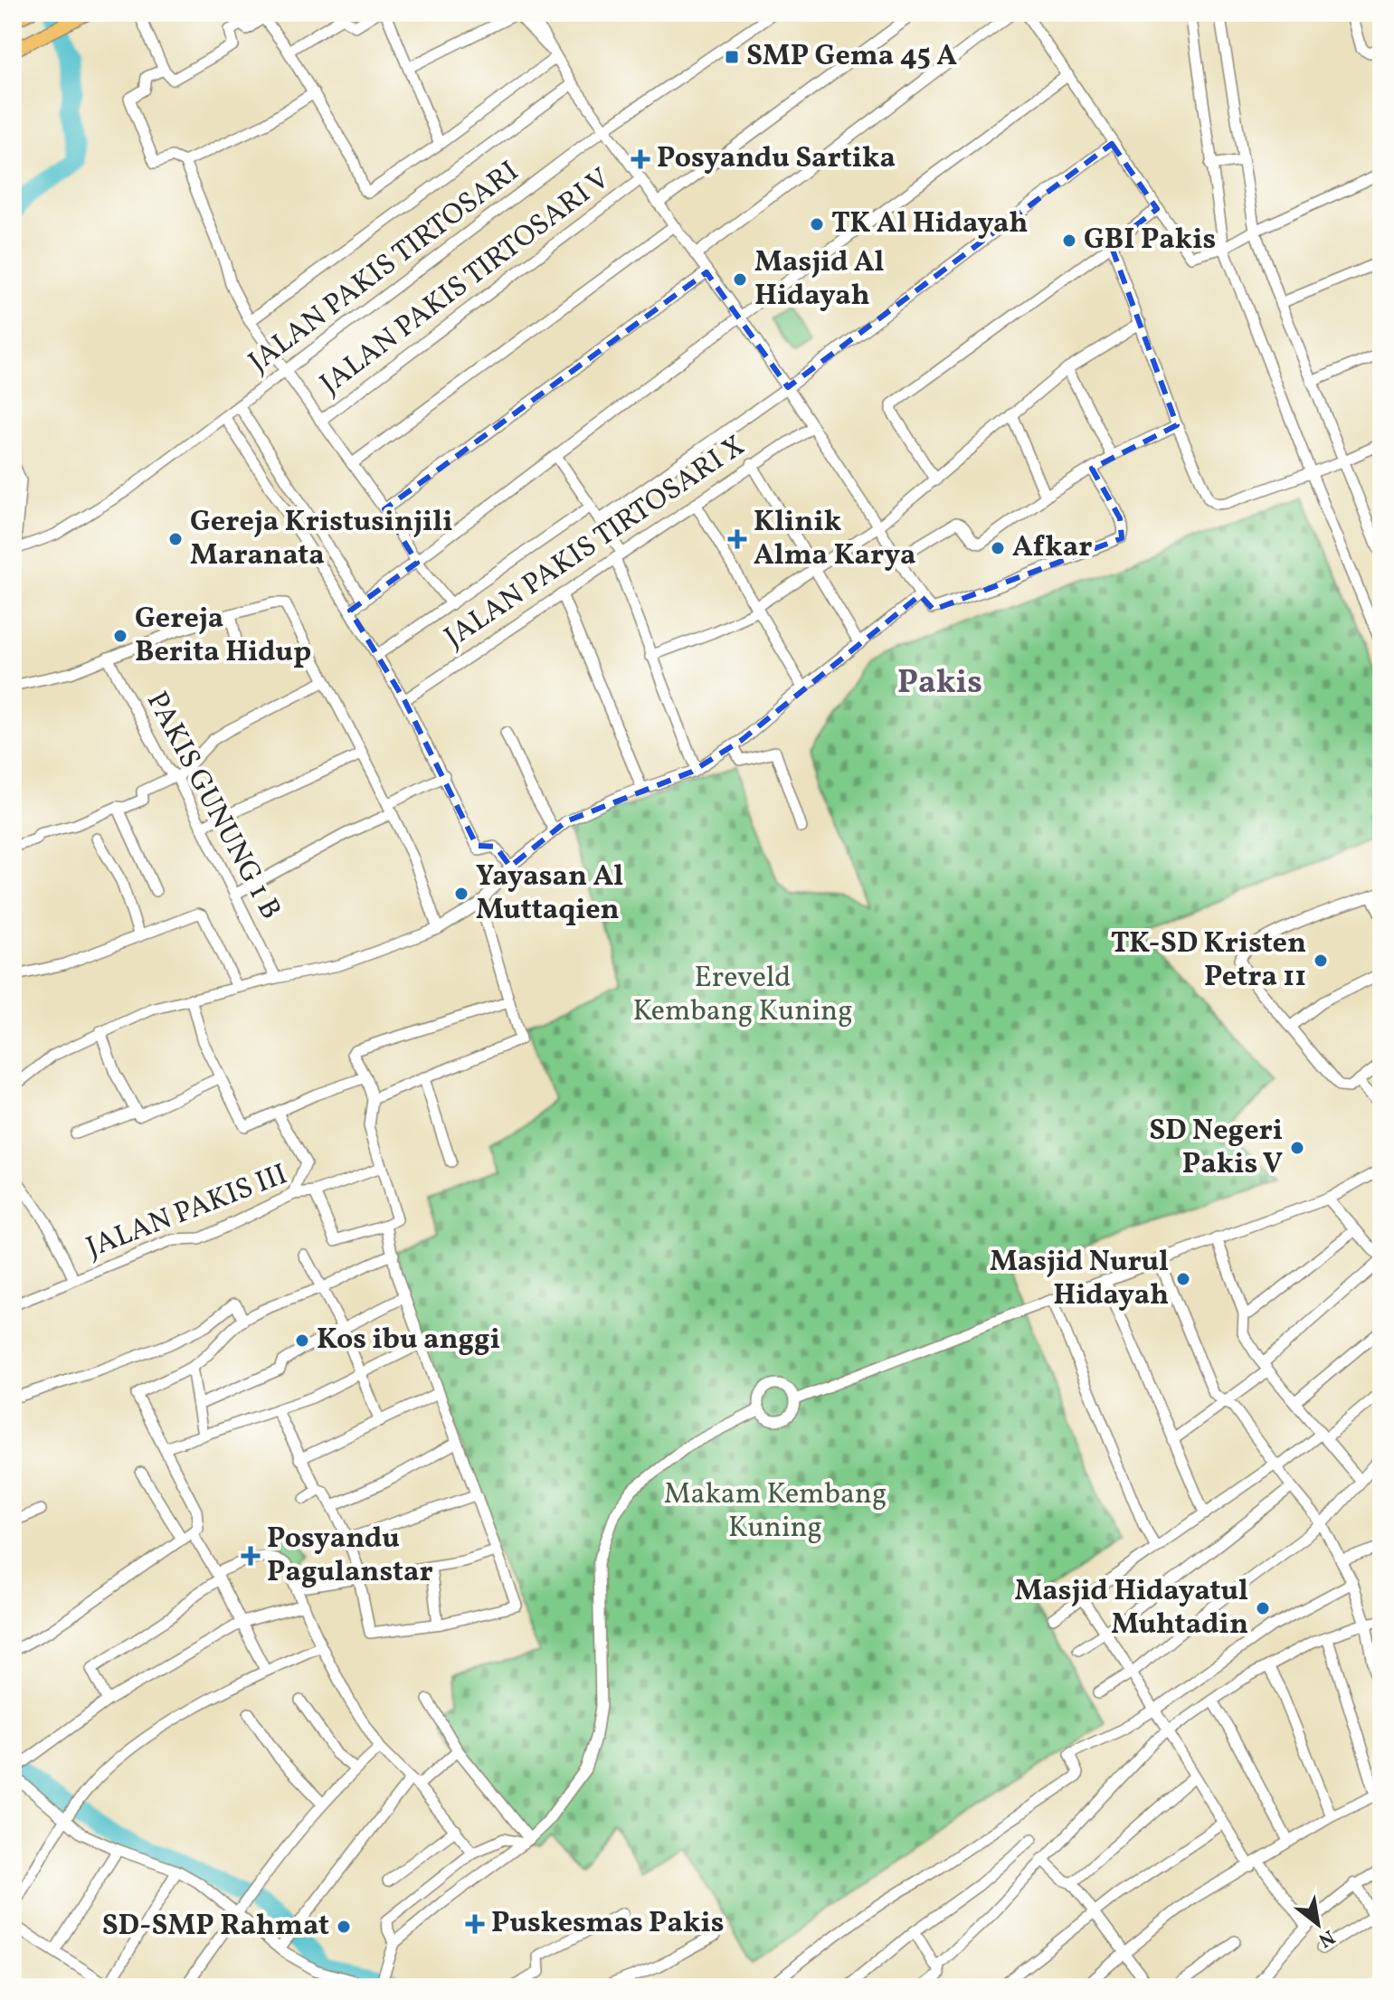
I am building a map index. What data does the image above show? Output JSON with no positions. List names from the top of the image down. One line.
{"streets":{"street":["JALAN PAKIS TIRTOSARI","JALAN PAKIS TIRTOSARI V","JALAN PAKIS TIRTOSARI X","PAKIS GUNUNG 1 B","JALAN PAKIS III"]},"districts":["Pakis"],"parks":["Ereveld Kembang Kuning","Makam Kembang Kuning"],"places":{"transit":["SMP Gema 45 A"],"health":["Posyandu Sartika","Klinik Alma Karya","Posyandu Pagulanstar","Puskesmas Pakis"],"other":["TK Al Hidayah","GBI Pakis","Masjid Al Hidayah","Gereja Kristusinjili Maranata","Afkar","Gereja Berita Hidup","Yayasan Al Muttaqien","TK-SD Kristen Petra 11","SD Negeri Pakis V","Masjid Nurul Hidayah","Kos ibu anggi","Masjid Hidayatul Muhtadin","SD-SMP Rahmat"]},"north":"bottom right"}
